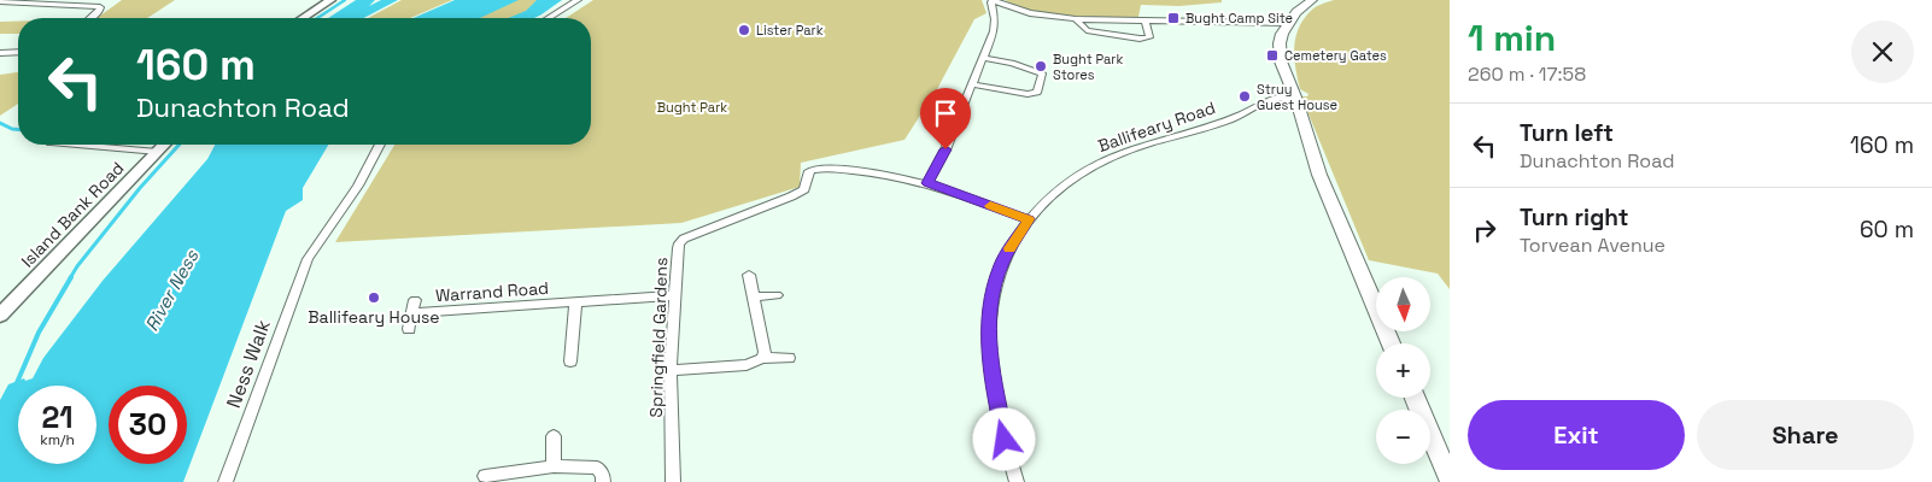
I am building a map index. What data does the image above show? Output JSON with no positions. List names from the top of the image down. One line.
{"streets":{"main road":["Island Bank Road"],"street":["Ballifeary Road","Warrand Road","Springfield Gardens","Ness Walk"]},"crossings":[["Warrand Road","Springfield Gardens"]],"water":["River Ness"],"parks":["Bught Park"],"places":{"transit":["Bught Camp Site","Cemetery Gates"],"other":["Lister Park","Bught Park Stores","Struy Guest House","Ballifeary House"]},"north":"bottom","page":{"heading":["1 min","260 m · 17:58"],"turn":["160 m","Dunachton Road"],"list":[{"name":"Turn left","note":"Dunachton Road","value":"160 m"},{"name":"Turn right","note":"Torvean Avenue","value":"60 m"}],"map_buttons":["+","−"],"speed":"21 km/h","limit":"30","buttons":["Exit","Share"]}}
